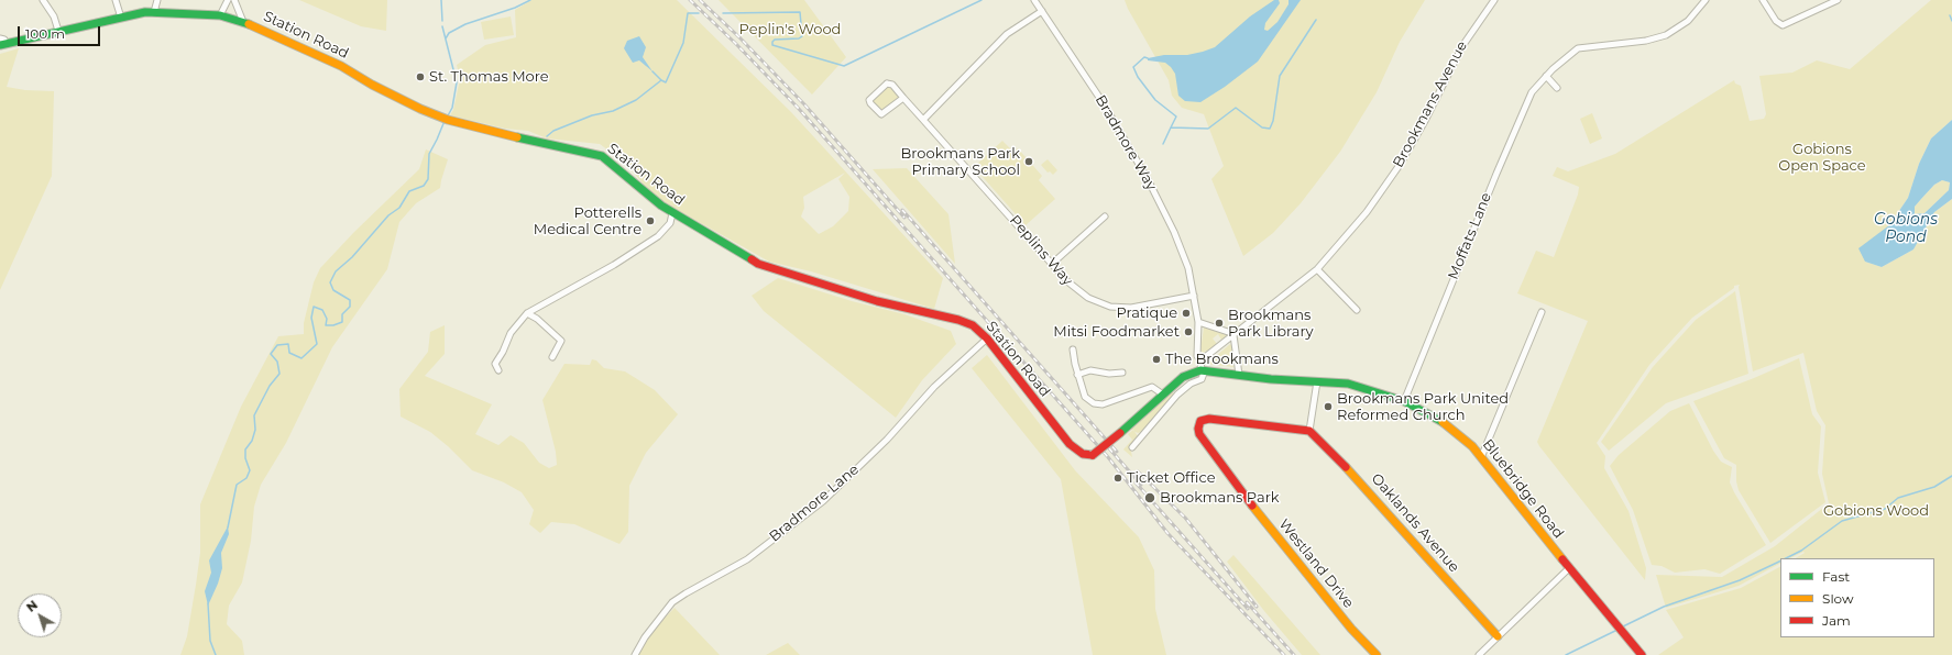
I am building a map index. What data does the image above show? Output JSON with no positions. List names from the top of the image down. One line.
{"streets":{"street":["Station Road","Brookmans Avenue","Bradmore Way","Moffats Lane","Peplins Way","Bluebridge Road","Bradmore Lane","Oaklands Avenue","Westland Drive"]},"crossings":[["Station Road","Bradmore Way"],["Station Road","Bluebridge Road"],["Station Road","Bradmore Lane"],["Brookmans Avenue","Bradmore Way"],["Bradmore Way","Peplins Way"],["Bradmore Way","Bluebridge Road"],["Moffats Lane","Bluebridge Road"],["Oaklands Avenue","Westland Drive"]],"water":["Gobions Pond"],"parks":["Peplin's Wood","Gobions Open Space","Gobions Wood"],"places":["St. Thomas More","Brookmans Park Primary School","Potterells Medical Centre","Pratique","Brookmans Park Library","Mitsi Foodmarket","The Brookmans","Brookmans Park United Reformed Church","Ticket Office","Brookmans Park"],"legend":["Fast","Slow","Jam"],"scale_bar":"100 m","north":"top left"}
